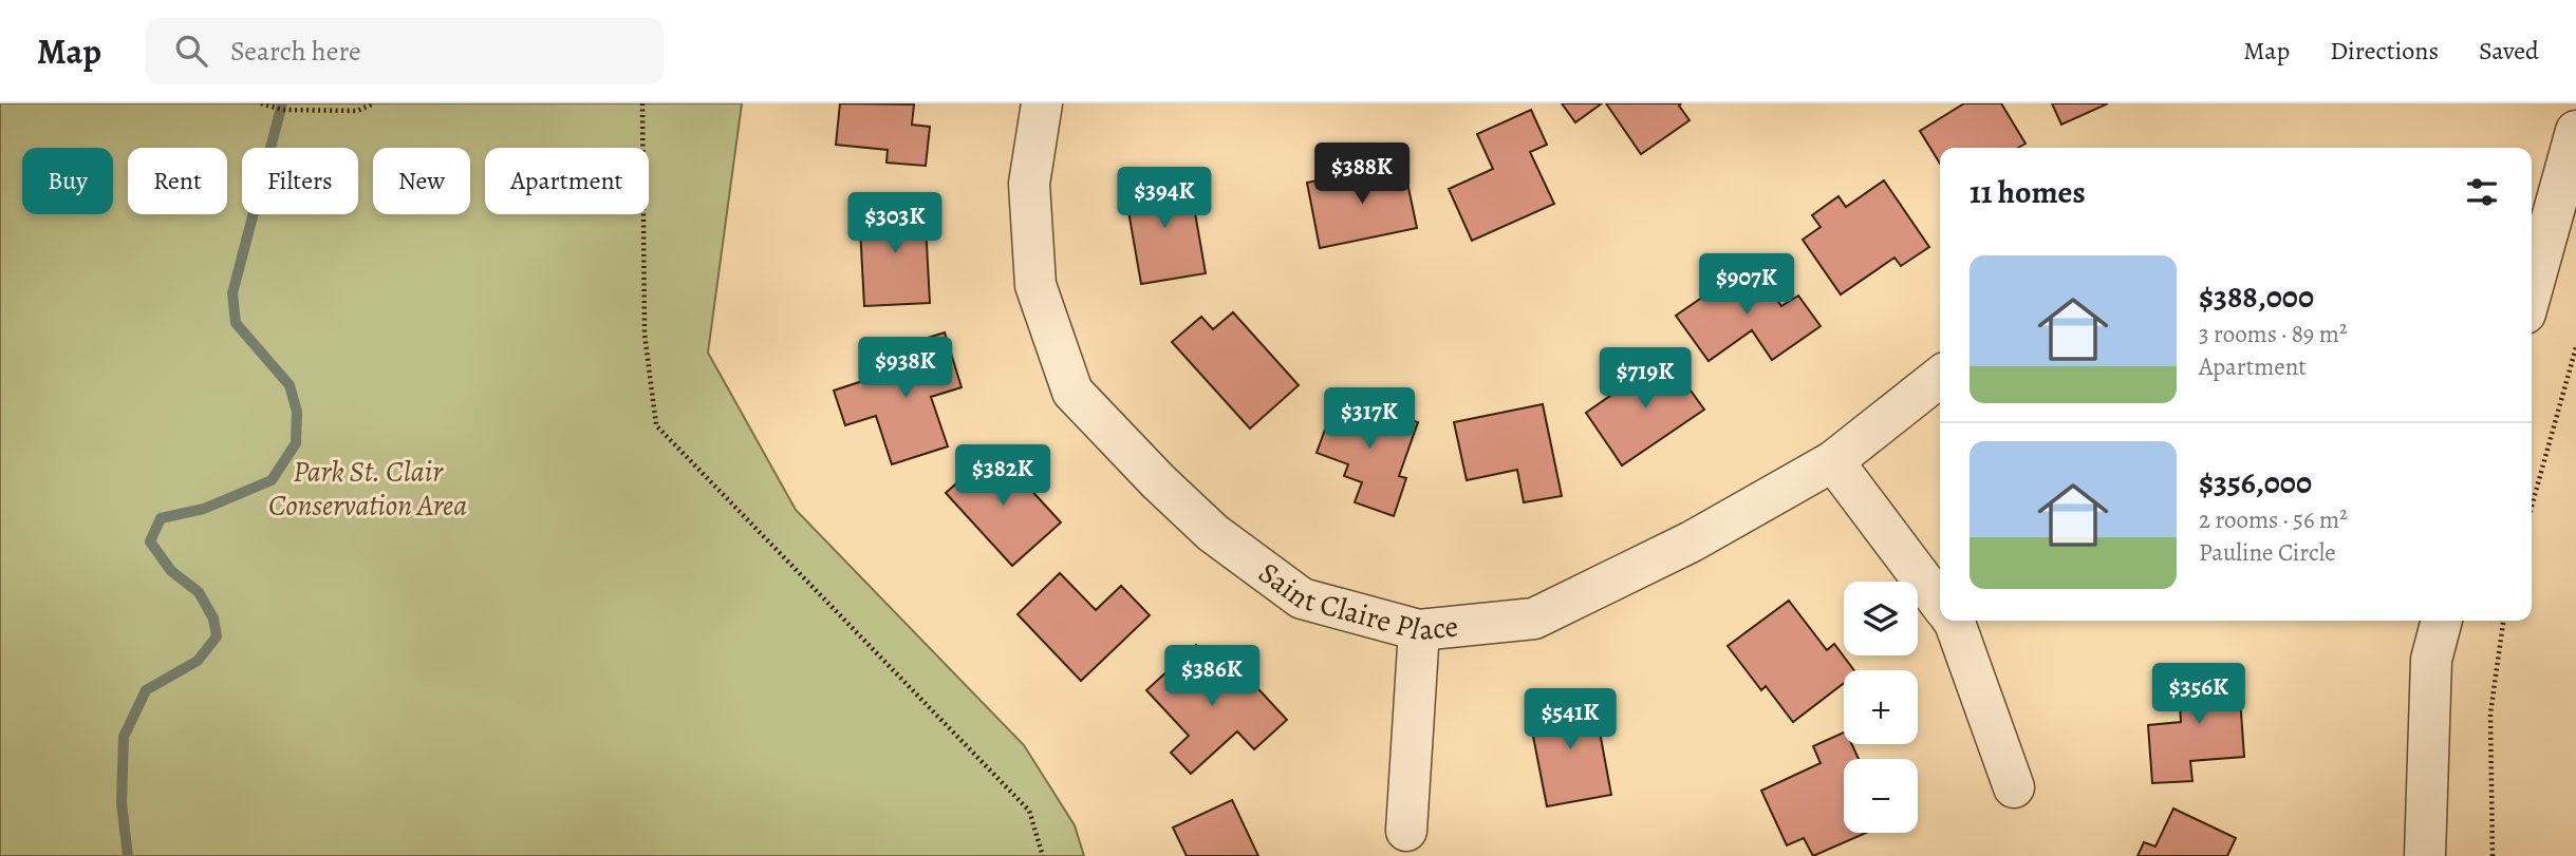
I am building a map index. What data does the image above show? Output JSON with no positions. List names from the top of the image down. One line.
{"streets":{"street":["Saint Claire Place"]},"parks":["Park St. Clair Conservation Area"],"page":{"header":"Map","search":"Search here","nav":["Map","Directions","Saved"],"price":["$388K","$394K","$303K","$907K","$938K","$719K","$317K","$382K","$386K","$356K","$541K"],"chip":["Buy","Rent","Filters","New","Apartment"],"heading":"11 homes","list":[{"name":"$388,000","note":"3 rooms · 89 m² · Apartment"},{"name":"$356,000","note":"2 rooms · 56 m² · Pauline Circle"}],"map_buttons":["+","−"]}}
